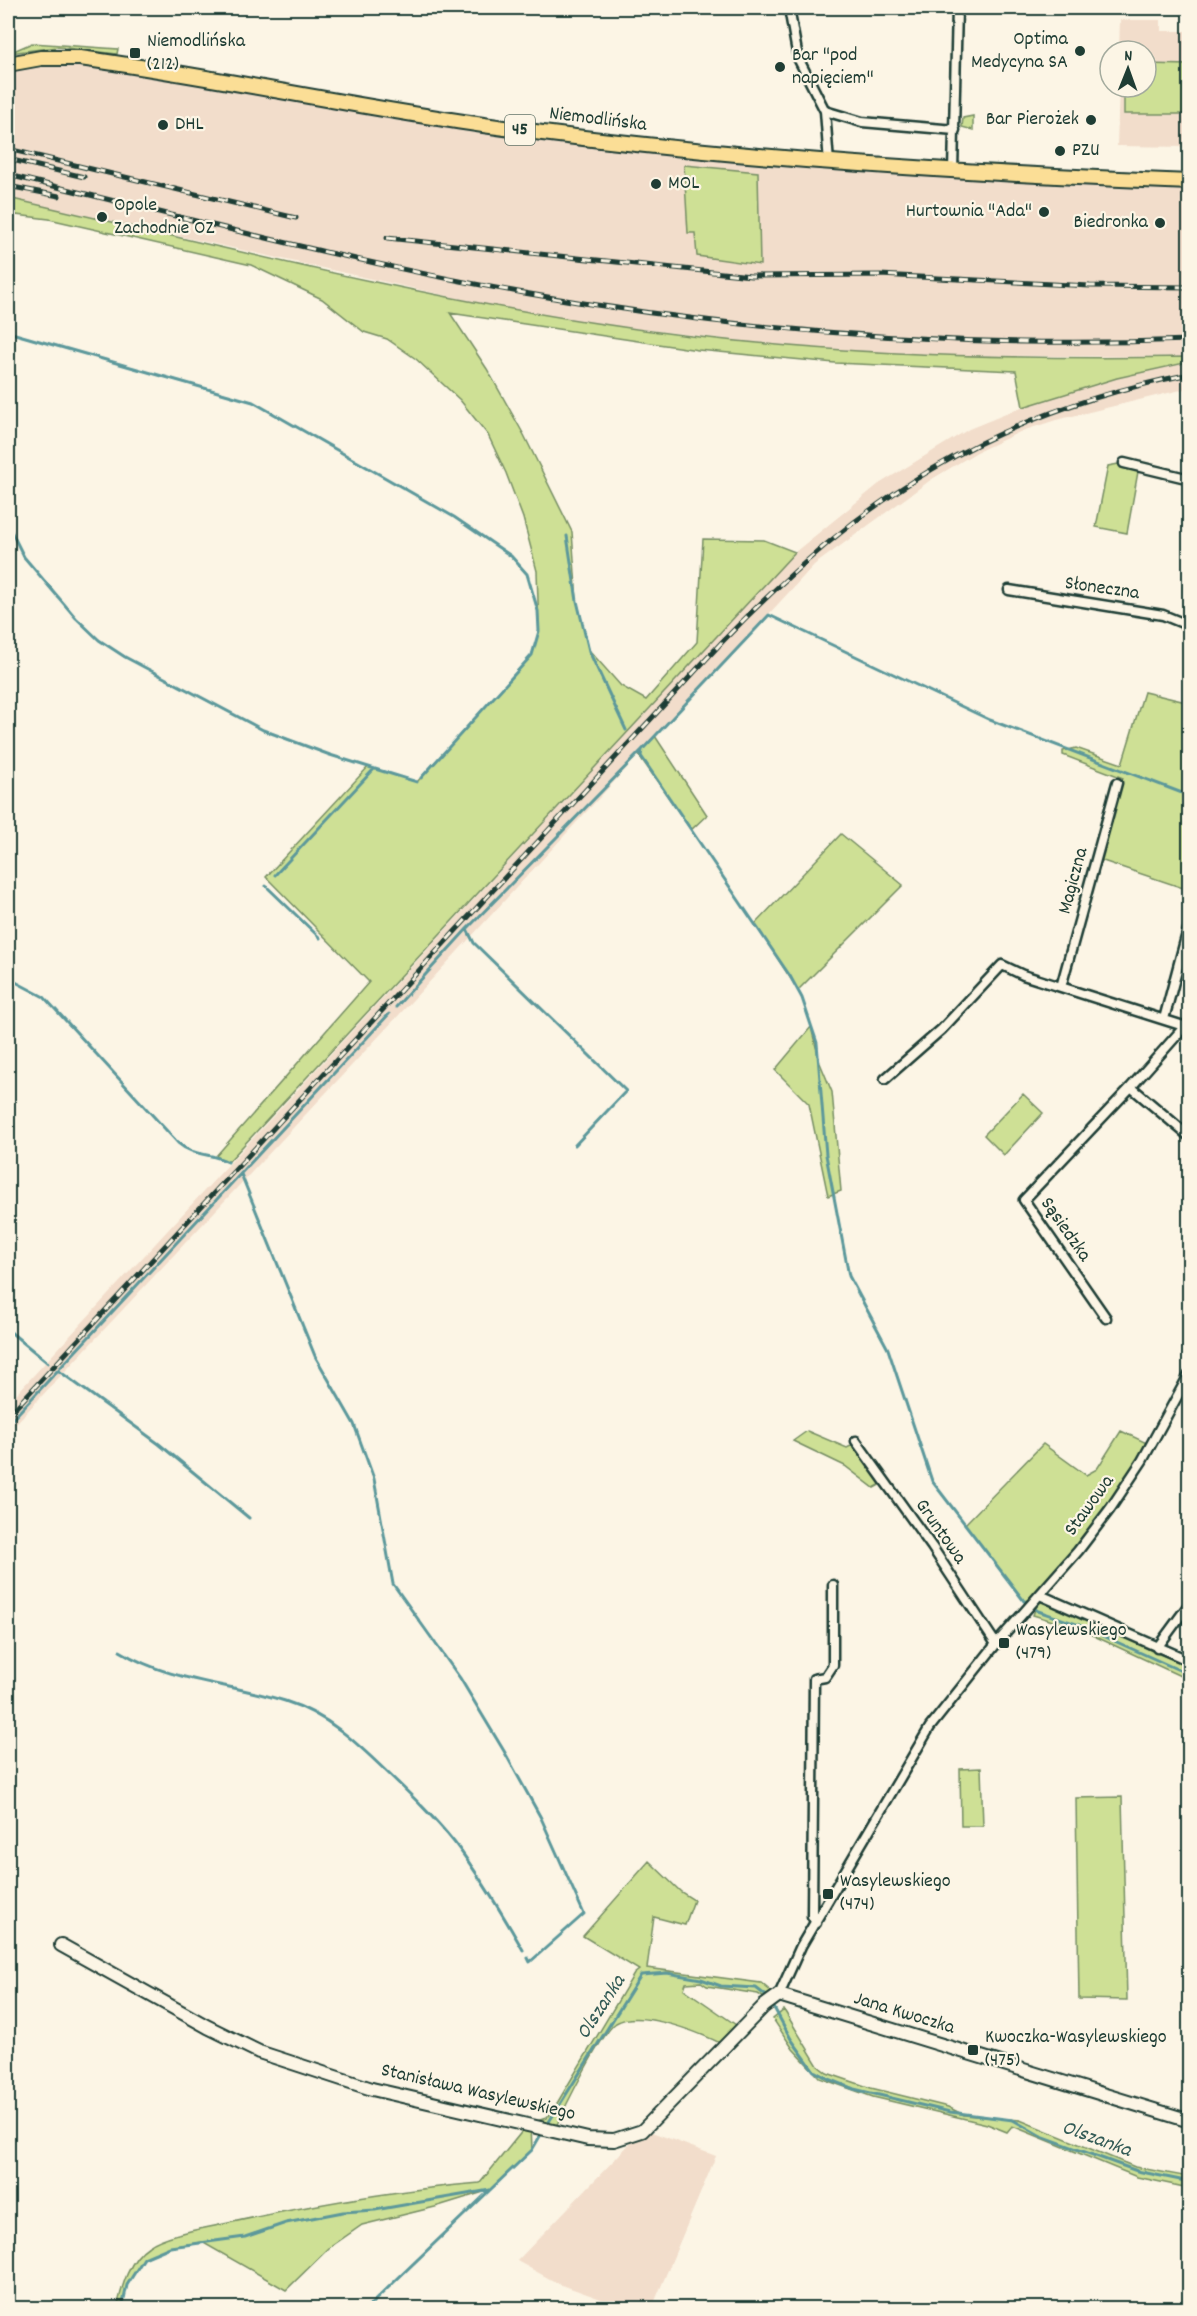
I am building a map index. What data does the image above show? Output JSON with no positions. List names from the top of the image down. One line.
{"streets":{"main road":["Niemodlińska","45"],"street":["Słoneczna","Magiczna","Sąsiedzka","Stawowa","Gruntowa","Jana Kwoczka","Stanisława Wasylewskiego"]},"crossings":[["Stawowa","Gruntowa"],["Stawowa","Stanisława Wasylewskiego"],["Gruntowa","Stanisława Wasylewskiego"],["Jana Kwoczka","Stanisława Wasylewskiego"]],"water":["Olszanka"],"places":{"other":["Optima Medycyna SA","Bar \"pod napięciem\"","Bar Pierożek","DHL","PZU","MOL","Hurtownia \"Ada\"","Opole Zachodnie OZ","Biedronka"],"transit":["Niemodlińska (212)","Wasylewskiego (479)","Wasylewskiego (474)","Kwoczka-Wasylewskiego (475)"]},"north":"top"}
